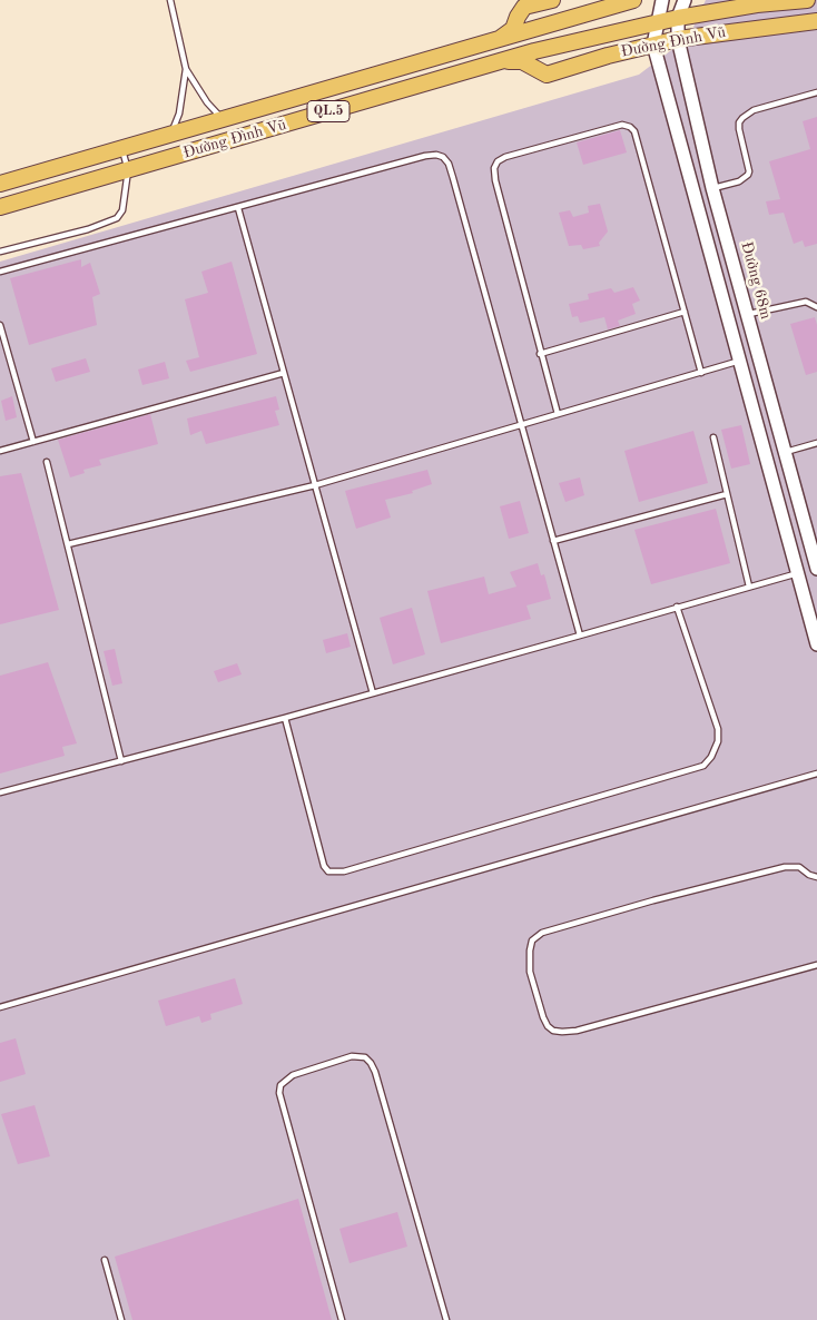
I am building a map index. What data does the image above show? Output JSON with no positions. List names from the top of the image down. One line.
{"streets":{"highway":["Đường Đình Vũ","QL.5"],"street":["Đường 68m"]},"crossings":[["Đường Đình Vũ","Đường 68m"]]}
